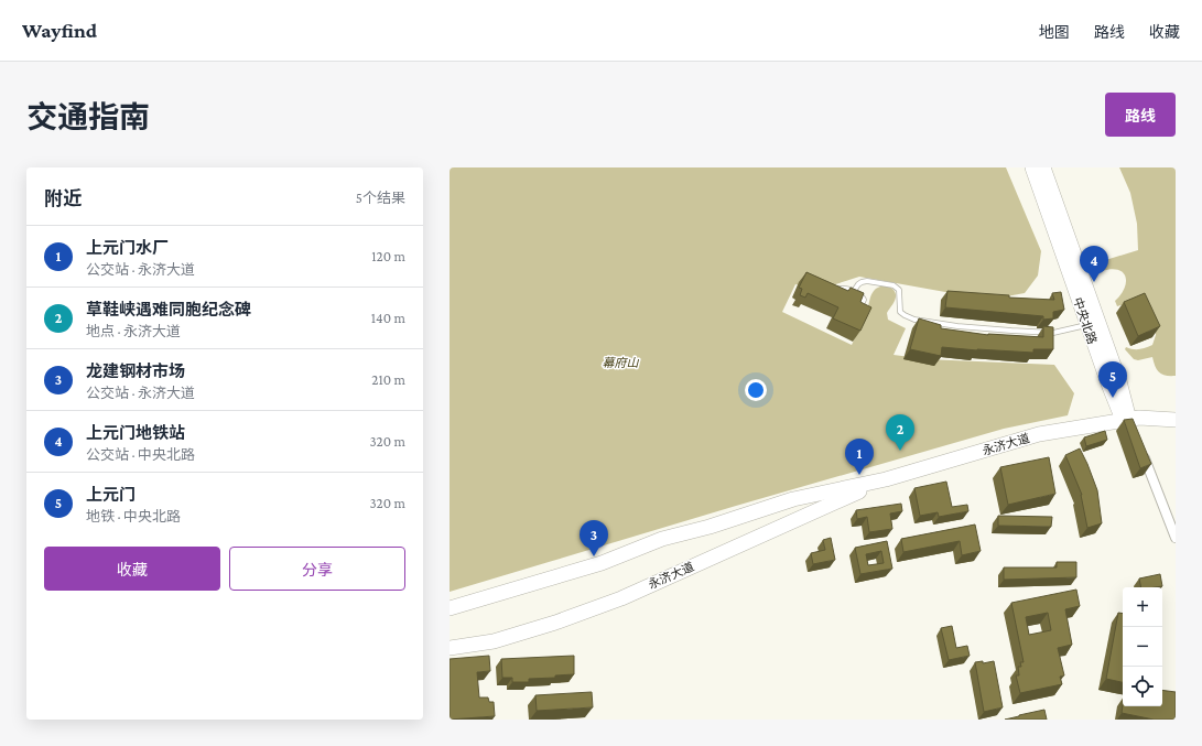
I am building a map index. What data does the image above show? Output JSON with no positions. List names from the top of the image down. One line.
{"streets":{"main road":["中央北路","永济大道"]},"crossings":[["中央北路","永济大道"]],"parks":["幕府山"],"page":{"header":"Wayfind","nav":["地图","路线","收藏"],"title":"交通指南","buttons":["路线",["收藏","分享"]],"heading":["附近","5个结果"],"list":[{"mark":"1","name":"上元门水厂","note":"公交站 · 永济大道","value":"120 m"},{"mark":"2","name":"草鞋峡遇难同胞纪念碑","note":"地点 · 永济大道","value":"140 m"},{"mark":"3","name":"龙建钢材市场","note":"公交站 · 永济大道","value":"210 m"},{"mark":"4","name":"上元门地铁站","note":"公交站 · 中央北路","value":"320 m"},{"mark":"5","name":"上元门","note":"地铁 · 中央北路","value":"320 m"}],"pins":["4","5","2","1","3"],"map_buttons":["+","−"]}}
